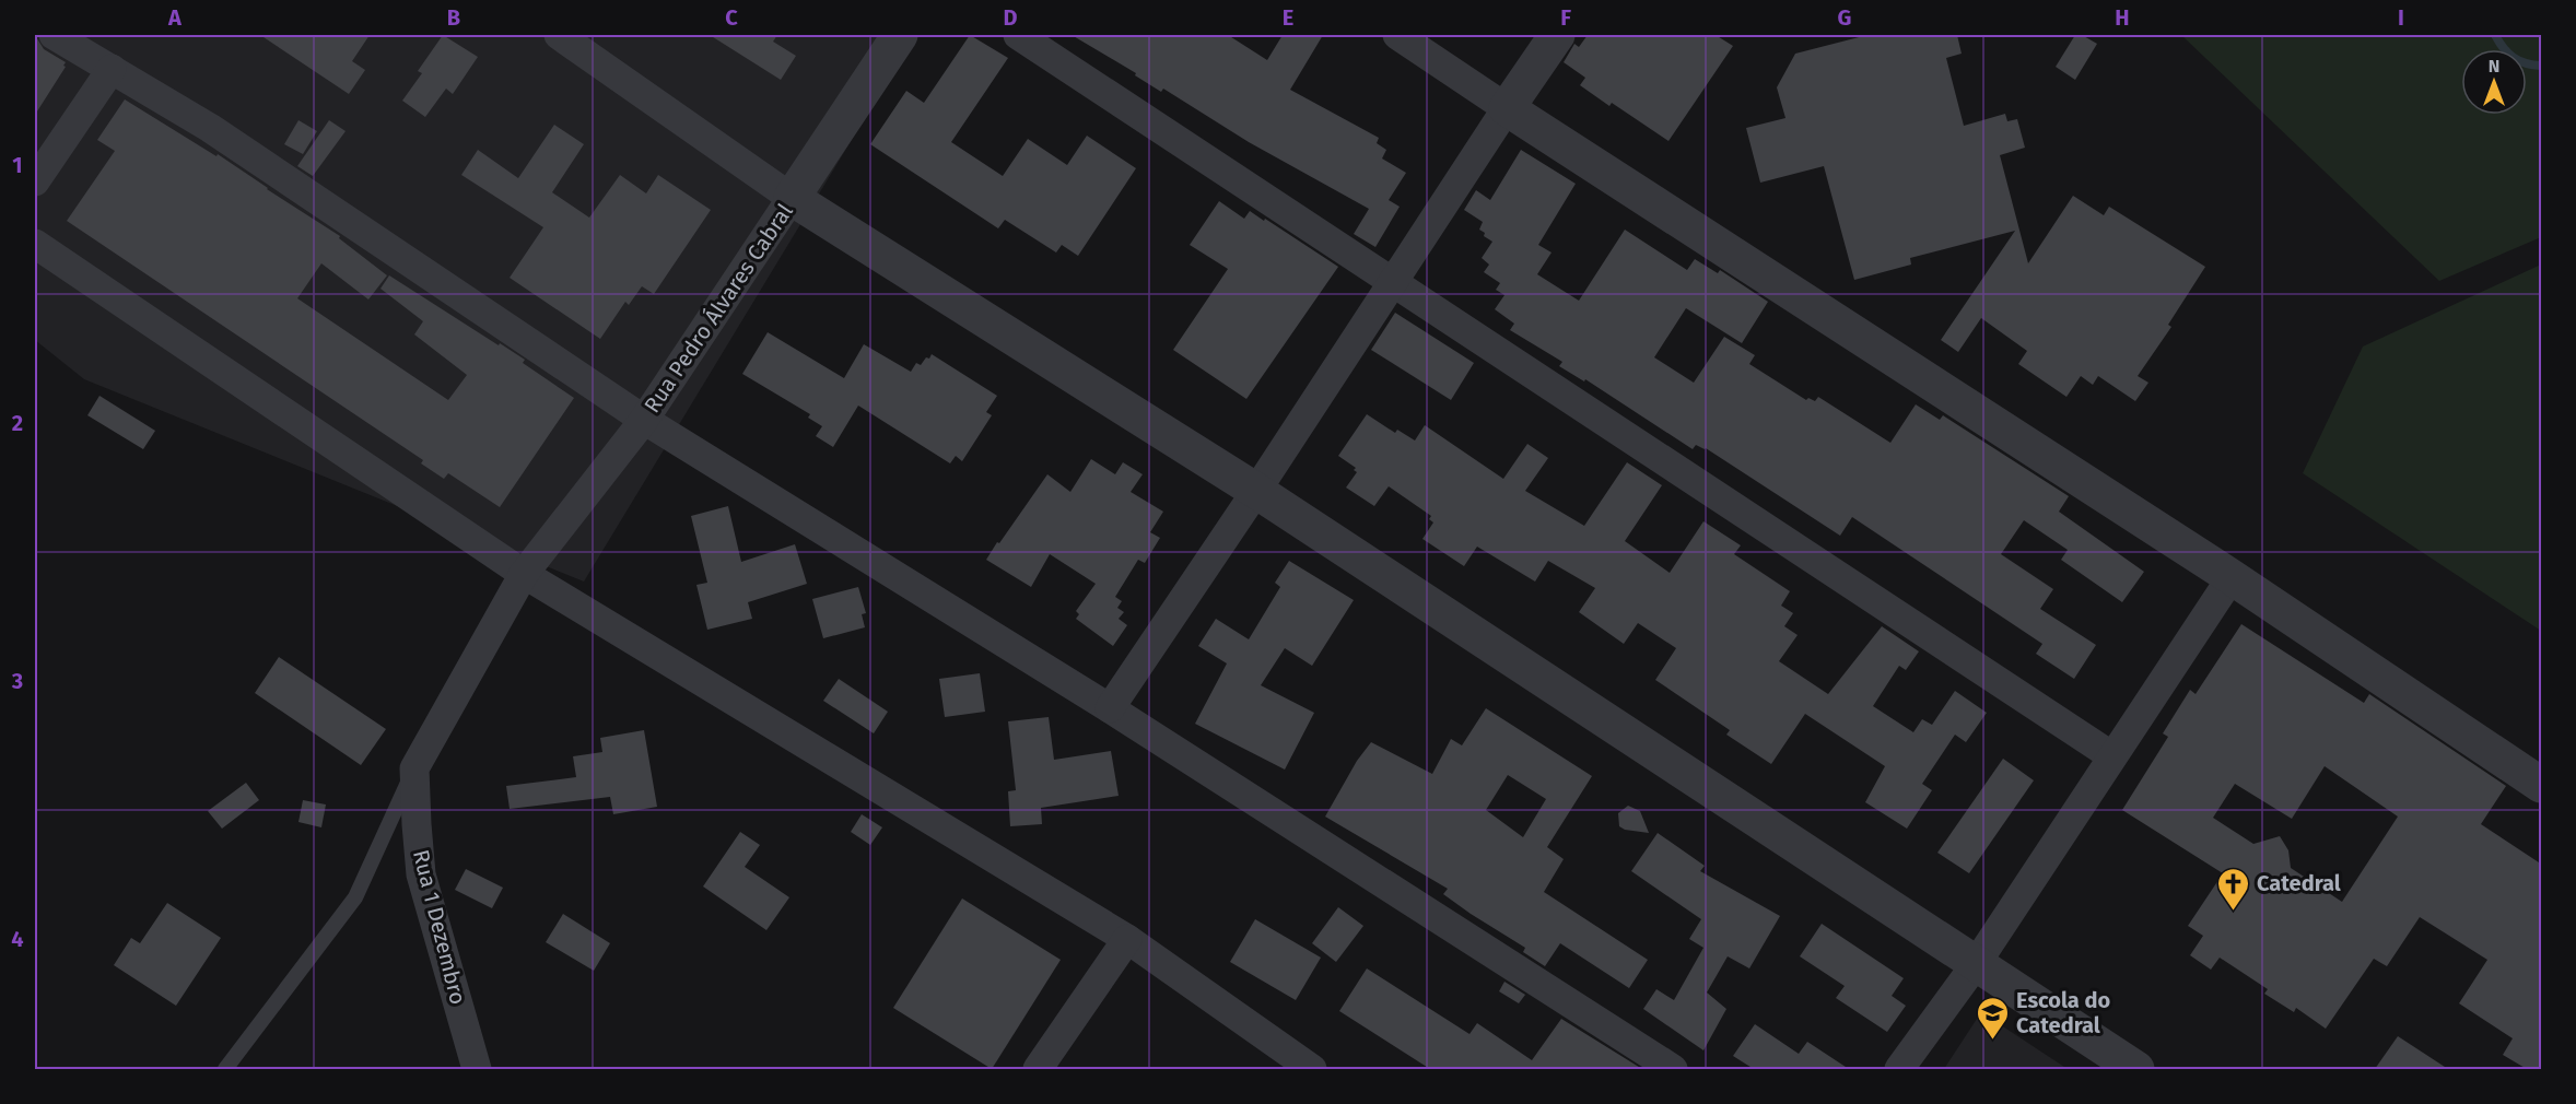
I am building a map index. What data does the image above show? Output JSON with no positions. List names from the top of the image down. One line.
{"streets":{"street":["Rua Pedro Álvares Cabral","Rua 1 Dezembro"]},"places":{"church":["Catedral"],"school or university":["Escola do Catedral"]},"north":"top","grid":{"columns":["A","B","C","D","E","F","G","H","I"],"rows":["1","2","3","4"]}}
